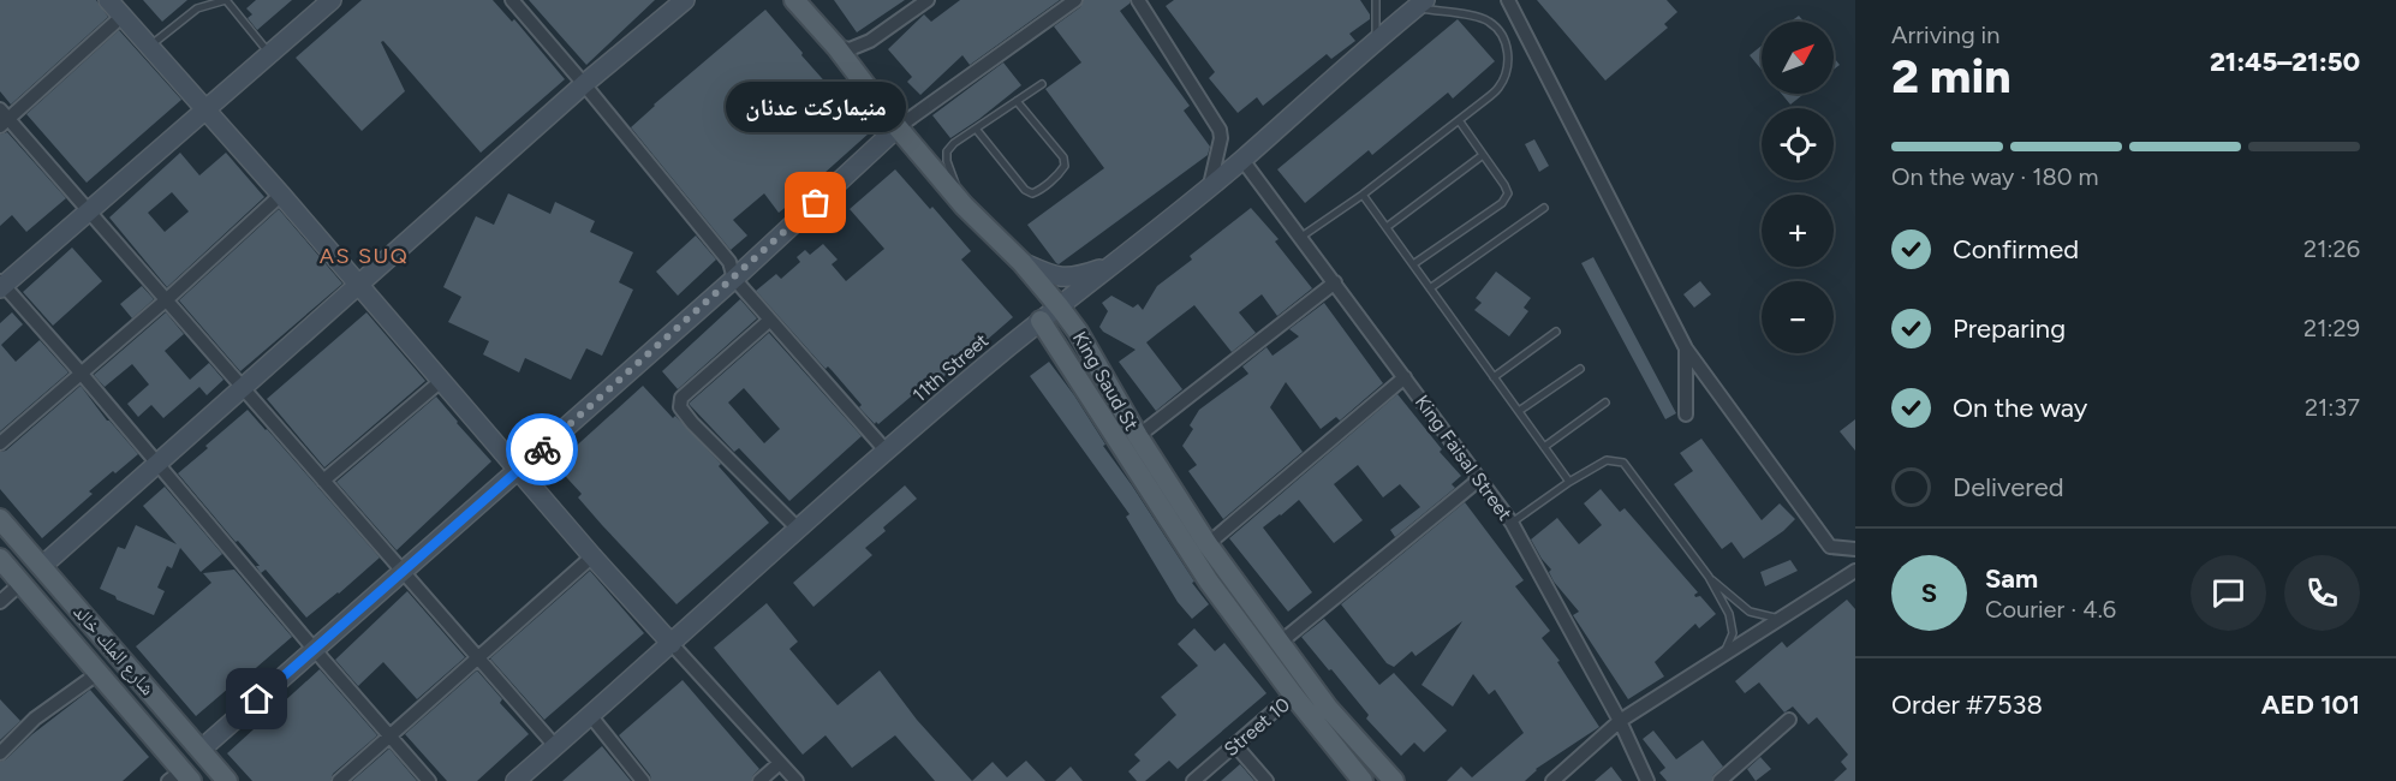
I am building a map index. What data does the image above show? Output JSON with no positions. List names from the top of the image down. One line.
{"streets":{"main road":["King Saud St","شارع الملك خالد"],"street":["11th Street","King Faisal Street","Street 10"]},"crossings":[["11th Street","King Saud St"],["11th Street","King Faisal Street"],["King Saud St","Street 10"]],"districts":["AS SUQ"],"places":["منيماركت عدنان"],"north":"top right","page":{"heading":["2 min","Arriving in","21:45–21:50"],"panel":["Sam","Courier · 4.6","Order #7538","AED 101"],"map_buttons":["+","−"],"bubble":"منيماركت عدنان","bar":"On the way · 180 m","list":[["Confirmed","21:26"],["Preparing","21:29"],["On the way","21:37"],"Delivered"],"round":"S"}}
